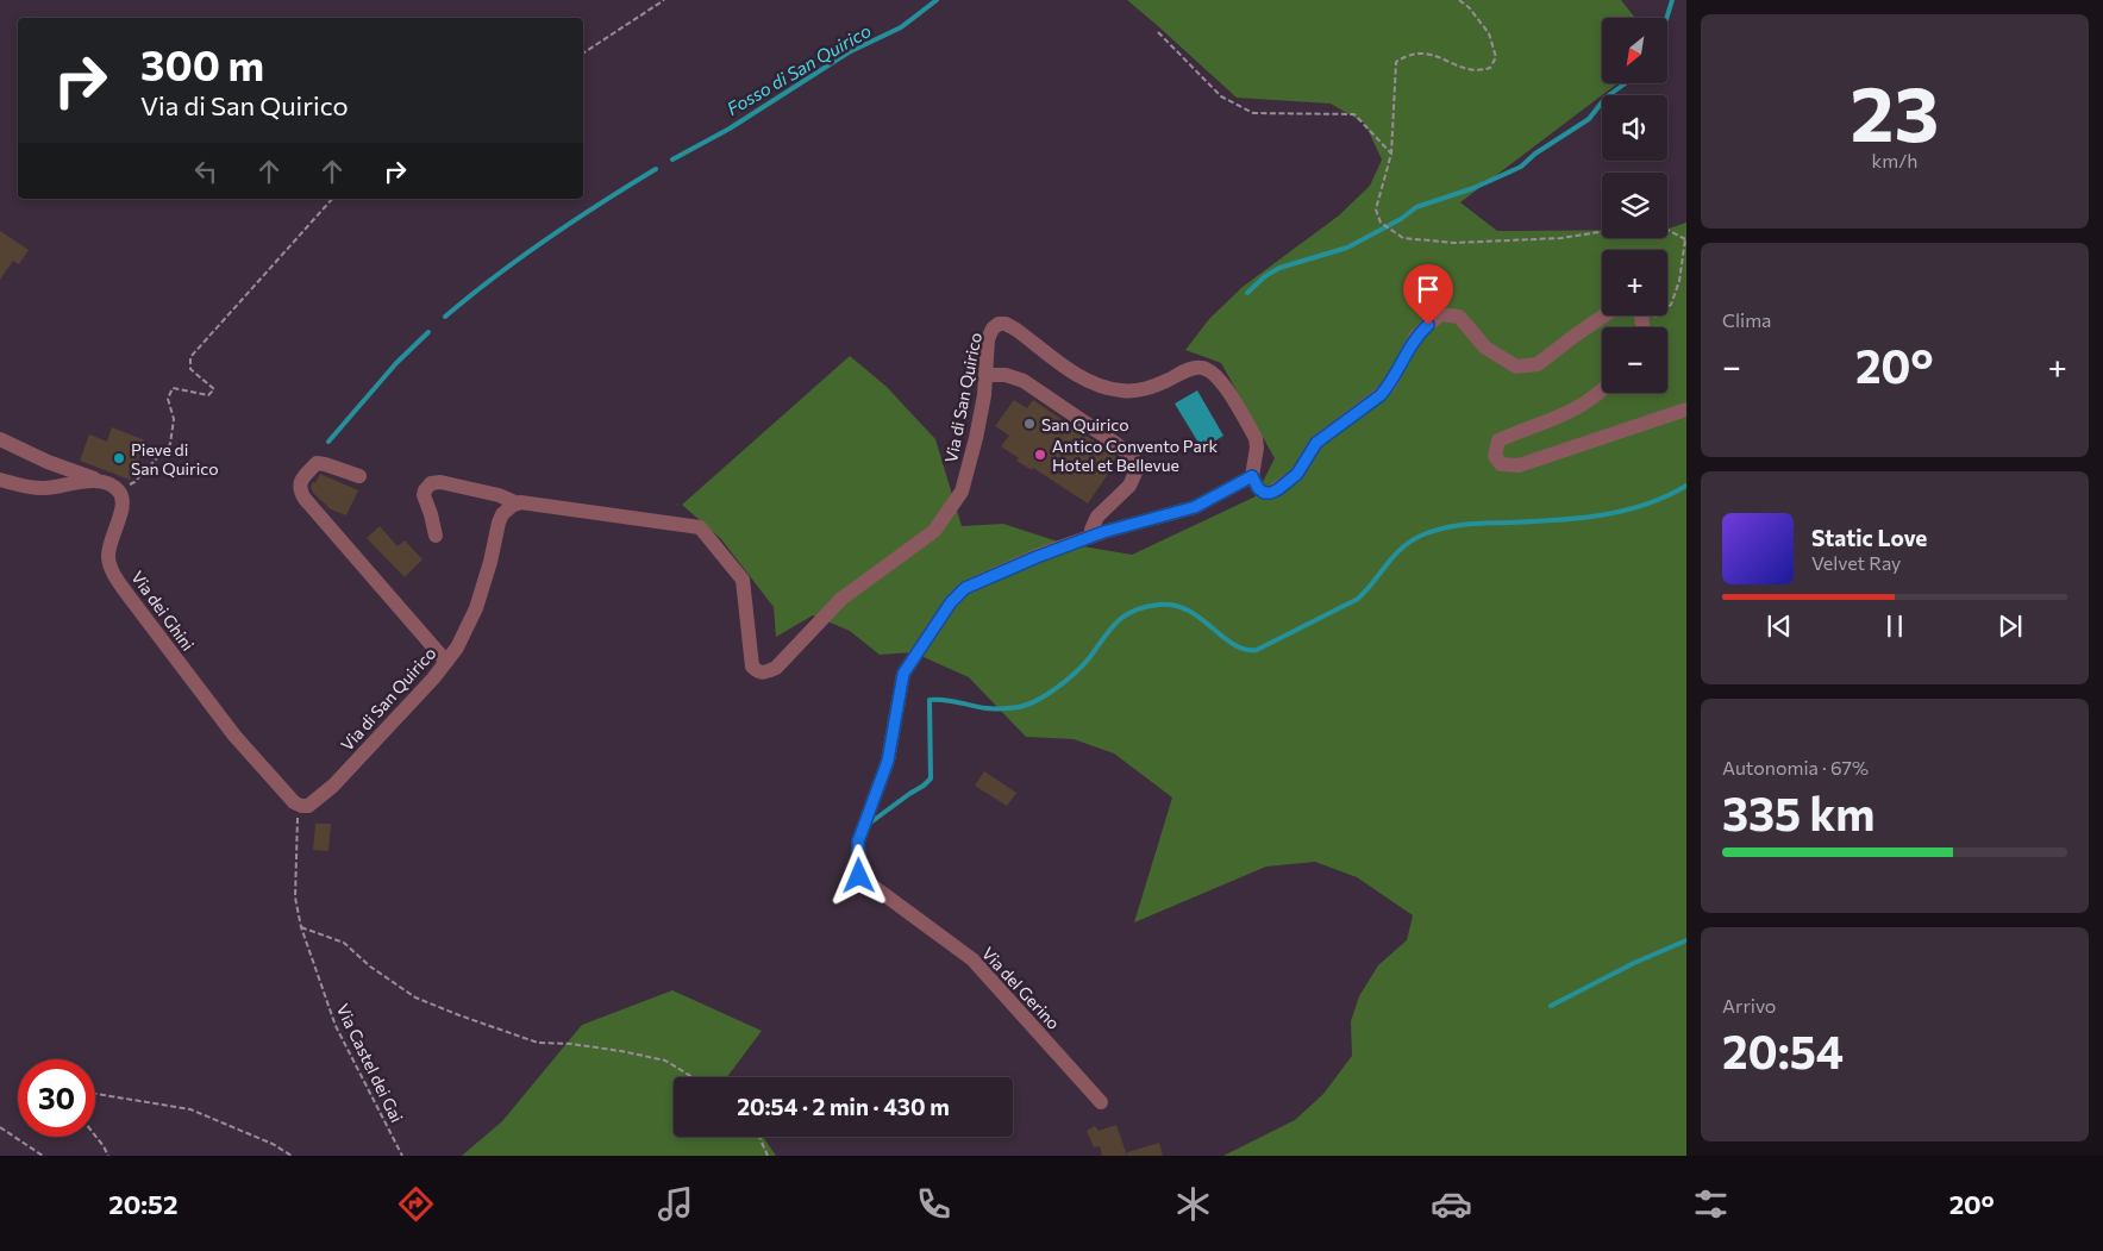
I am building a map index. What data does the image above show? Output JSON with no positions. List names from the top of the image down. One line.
{"streets":{"street":["Via di San Quirico","Via dei Ghini","Via del Gerino"],"path":["Via Castel dei Gai"]},"crossings":[["Via di San Quirico","Via dei Ghini"],["Via di San Quirico","Via del Gerino"],["Via di San Quirico","Via Castel dei Gai"],["Via dei Ghini","Via Castel dei Gai"]],"water":["Fosso di San Quirico"],"places":["San Quirico","Antico Convento Park Hotel et Bellevue","Pieve di San Quirico"],"north":"bottom left","page":{"tile":[["23","km/h"],"Clima",["Autonomia · 67%","335 km"],["Arrivo","20:54"]],"map_buttons":["+","−"],"turn":["300 m","Via di San Quirico"],"heat":["−","20°","+"],"song":["Static Love","Velvet Ray"],"limit":"30","trip":"20:54 · 2 min · 430 m","tabs":["20:52","20°"]}}
